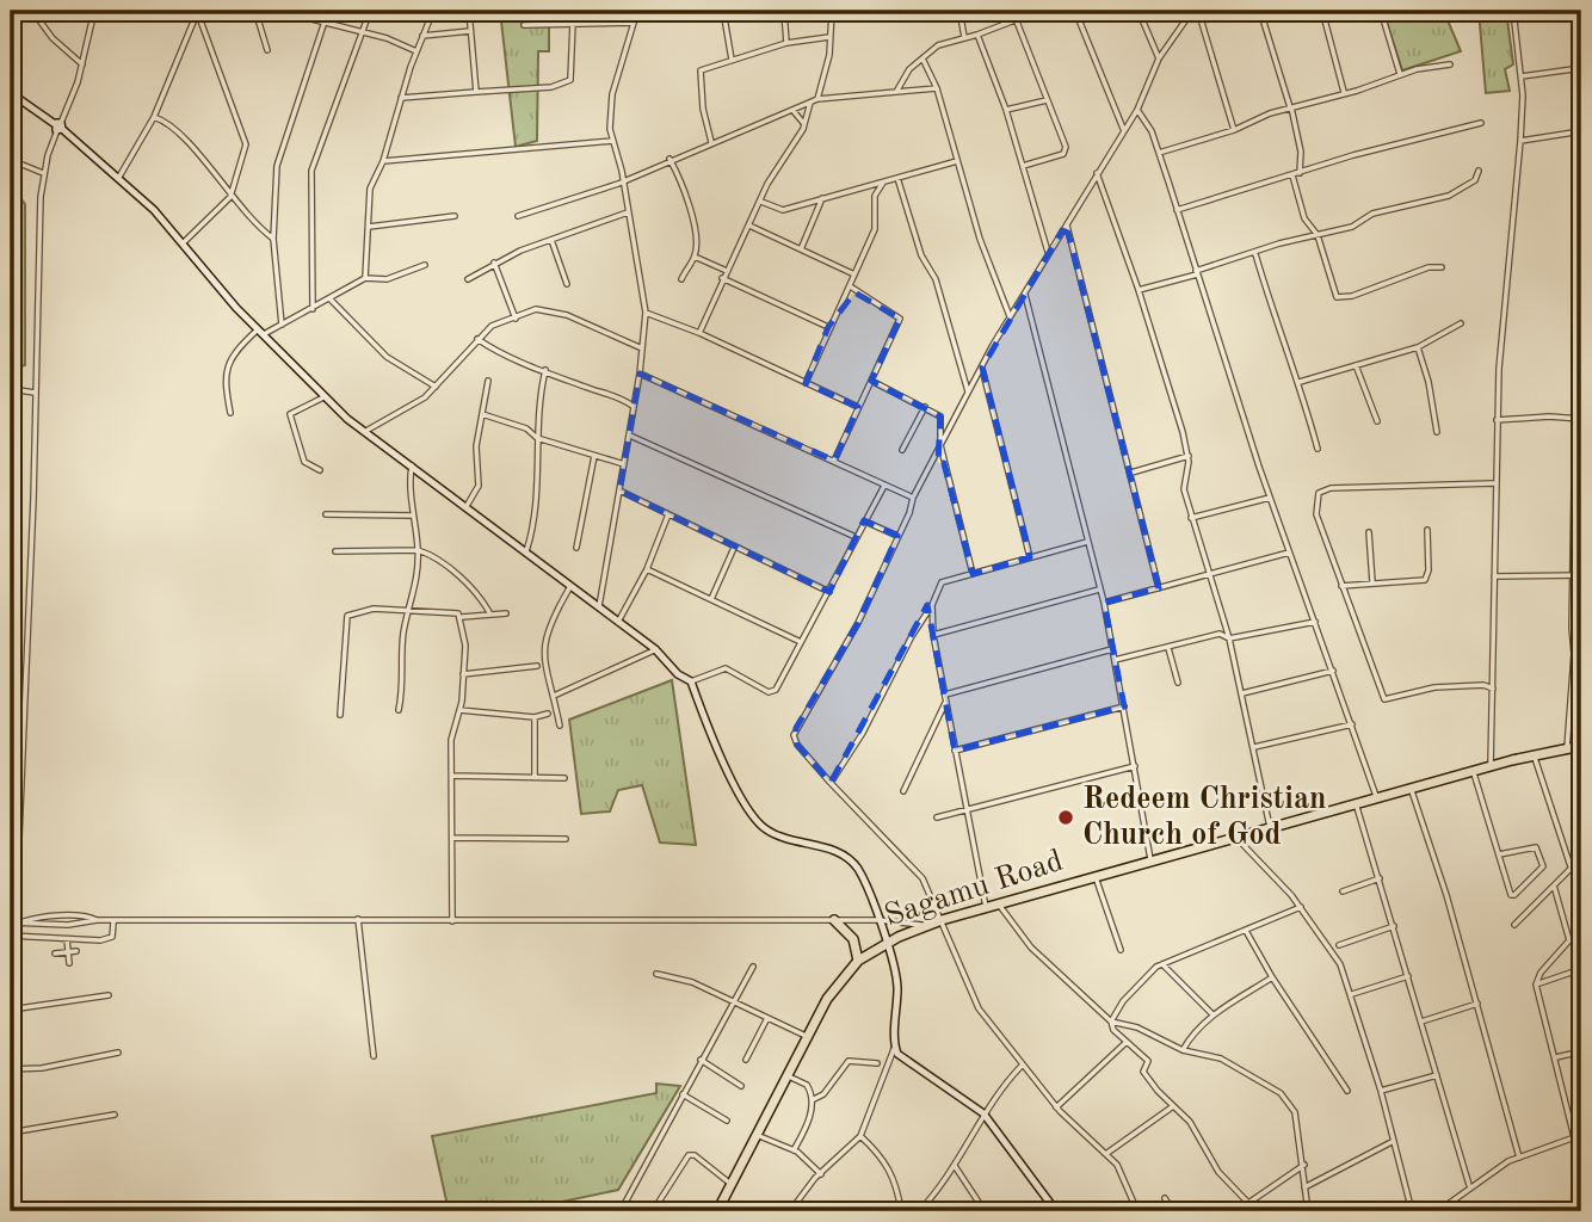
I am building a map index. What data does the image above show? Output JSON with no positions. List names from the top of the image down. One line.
{"streets":{"highway":["Sagamu Road"]},"places":["Redeem Christian Church of God"]}
